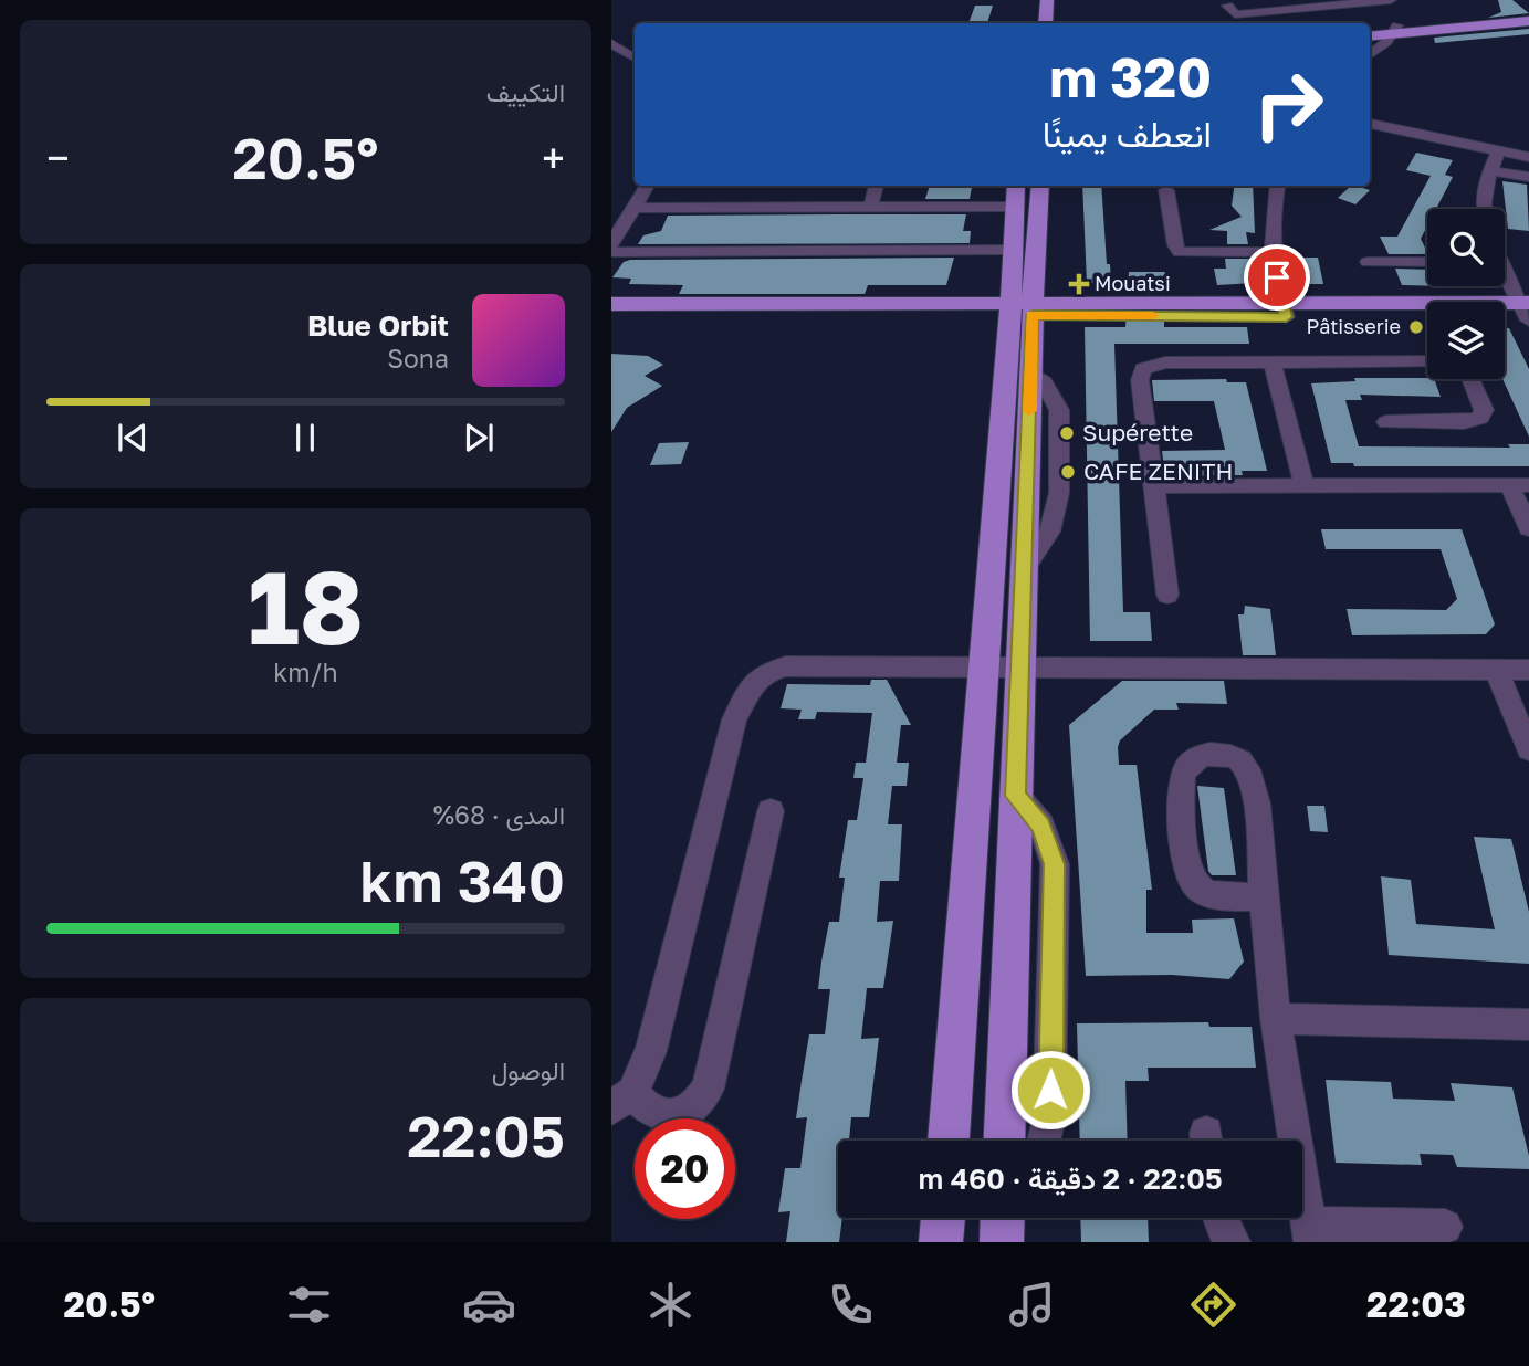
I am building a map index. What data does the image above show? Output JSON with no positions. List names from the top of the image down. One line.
{"places":{"health":["Mouatsi"],"other":["Pâtisserie","Supérette","CAFE ZENITH"]},"page":{"tile":["التكييف",["18","km/h"],["المدى · 68%","340 km"],["الوصول","22:05"]],"turn":["320 m","انعطف يمينًا"],"heat":["−","20.5°","+"],"song":["Blue Orbit","Sona"],"limit":"20","trip":"22:05 · 2 دقيقة · 460 m","tabs":["22:03","20.5°"]}}
